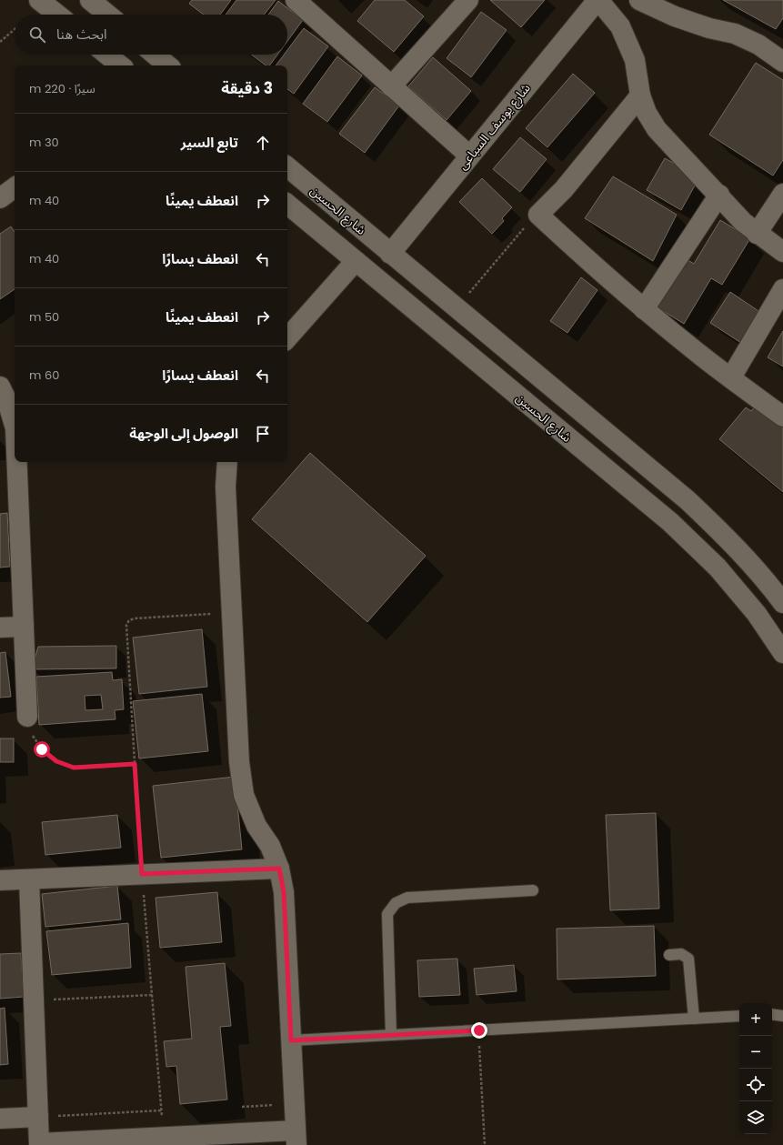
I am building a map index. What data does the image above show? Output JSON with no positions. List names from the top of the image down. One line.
{"streets":{"street":["شارع يوسف السباعى","شارع الحسين"]},"crossings":[["شارع يوسف السباعى","شارع الحسين"]],"page":{"search":"ابحث هنا","heading":["3 دقيقة","سيرًا · 220 m"],"list":[["تابع السير","30 m"],["انعطف يمينًا","40 m"],["انعطف يسارًا","40 m"],["انعطف يمينًا","50 m"],["انعطف يسارًا","60 m"],"الوصول إلى الوجهة"],"map_buttons":["+","−"]}}
